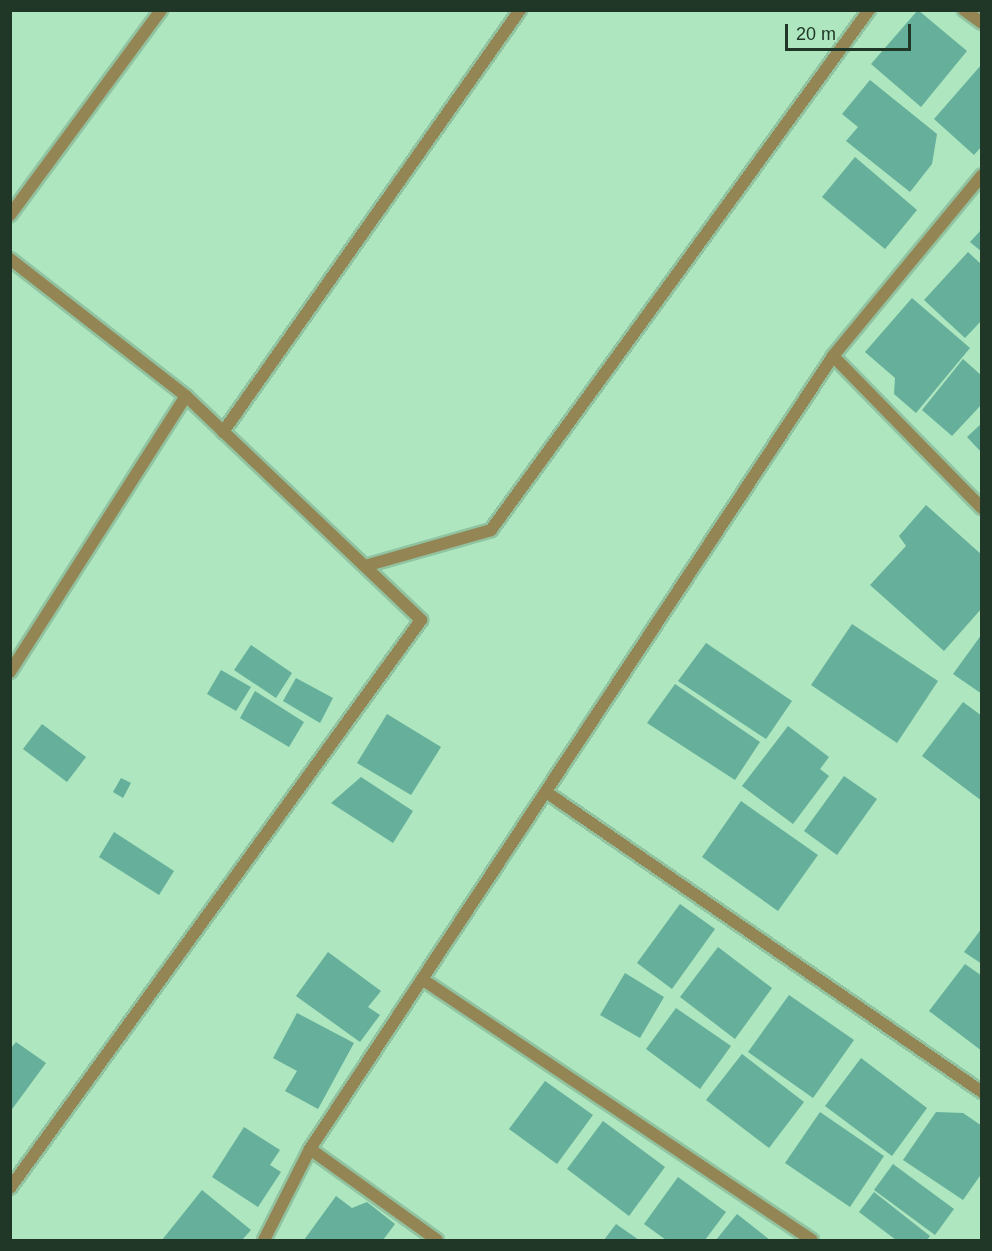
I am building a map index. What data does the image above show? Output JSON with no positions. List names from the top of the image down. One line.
{"scale_bar":"20 m"}
